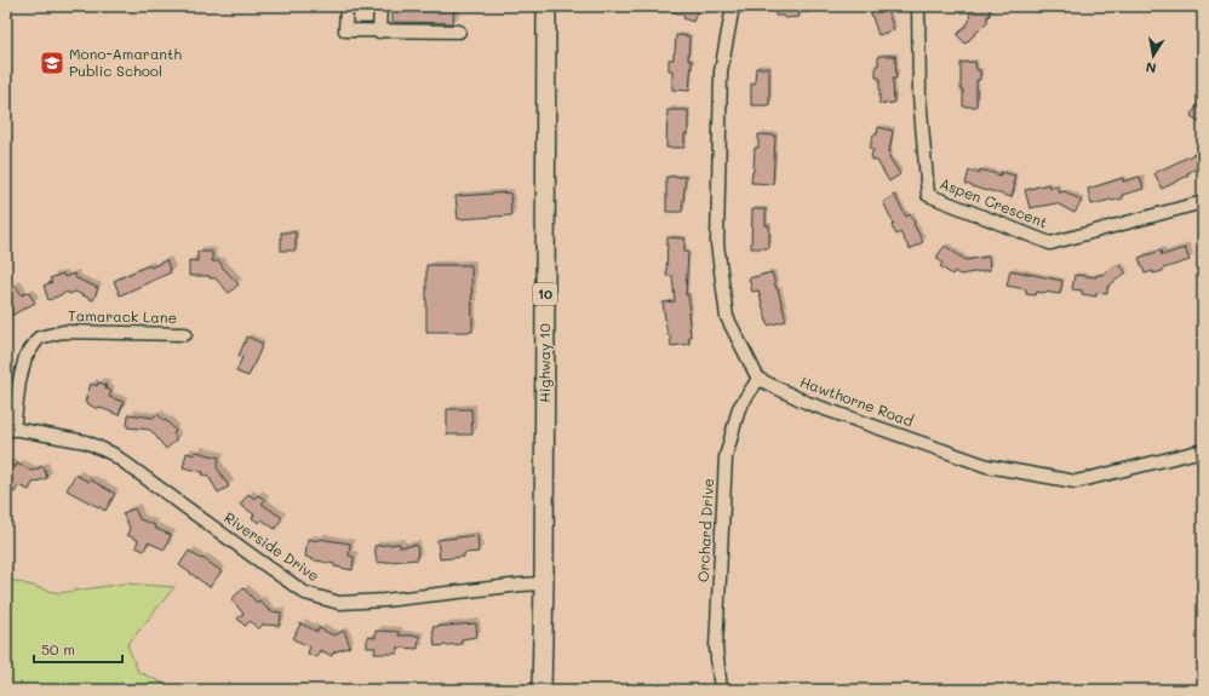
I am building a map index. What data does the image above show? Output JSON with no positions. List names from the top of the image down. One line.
{"streets":{"highway":["10","Highway 10"],"street":["Aspen Crescent","Tamarack Lane","Hawthorne Road","Orchard Drive","Riverside Drive"]},"crossings":[["Tamarack Lane","Riverside Drive"],["Highway 10","Riverside Drive"],["Hawthorne Road","Orchard Drive"]],"places":{"school or university":["Mono-Amaranth Public School"]},"scale_bar":"50 m","north":"bottom"}
